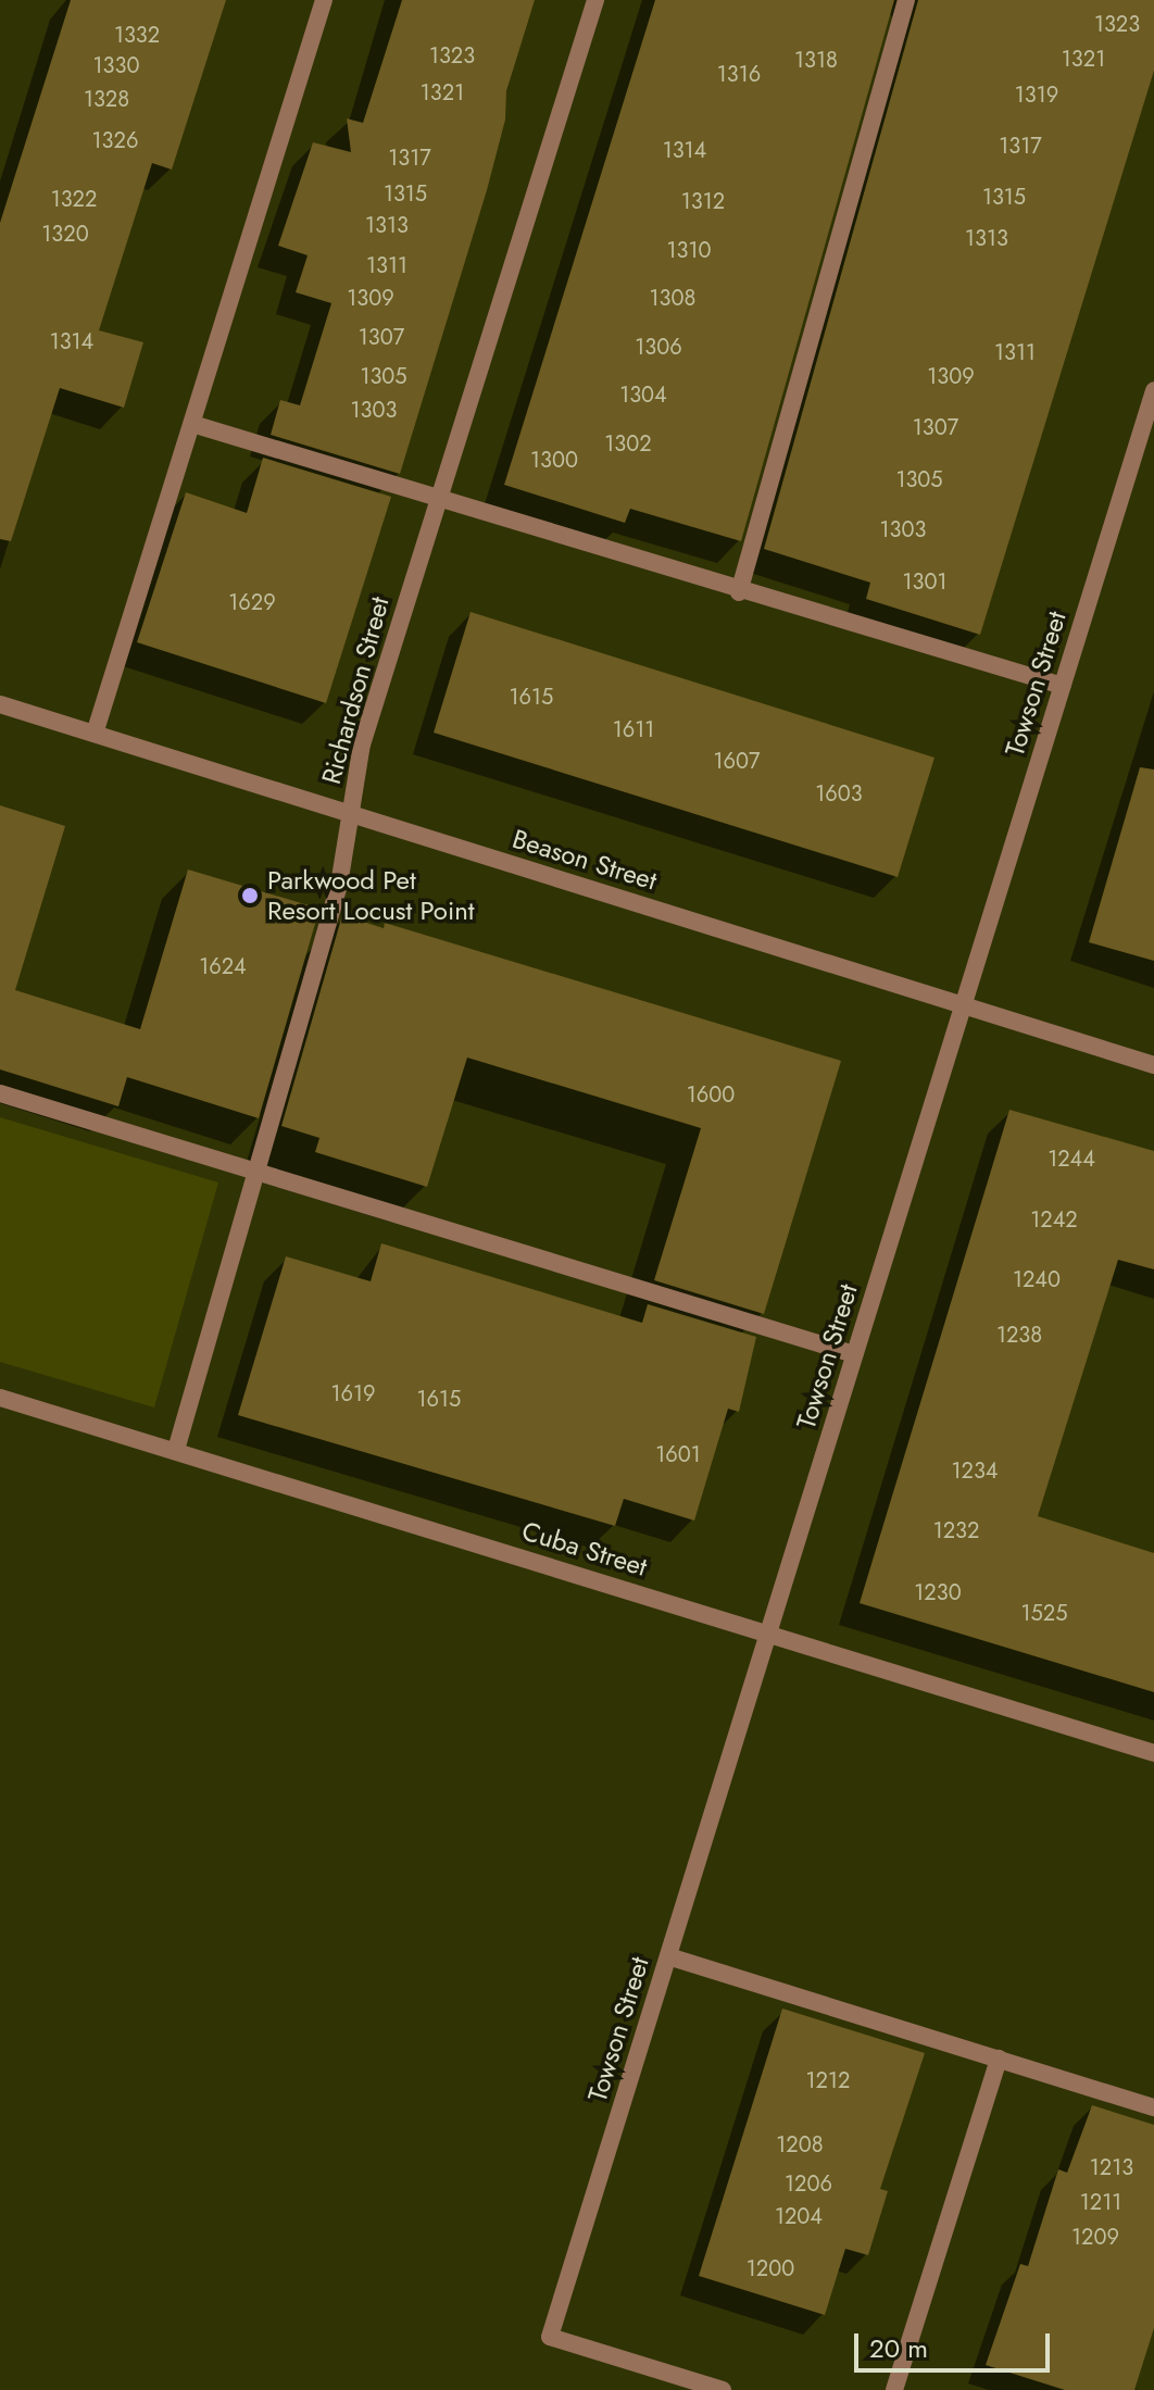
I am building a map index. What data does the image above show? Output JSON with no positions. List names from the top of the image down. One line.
{"streets":{"street":["Towson Street","Richardson Street","Beason Street","Cuba Street"]},"crossings":[["Towson Street","Beason Street"],["Towson Street","Cuba Street"],["Richardson Street","Beason Street"],["Richardson Street","Cuba Street"]],"places":["Parkwood Pet Resort Locust Point"],"house_numbers":["1323","1332","1323","1321","1318","1330","1316","1321","1319","1328","1326","1317","1314","1317","1315","1315","1322","1312","1313","1320","1313","1310","1311","1309","1308","1307","1314","1306","1311","1305","1309","1304","1303","1307","1302","1300","1305","1303","1301","1629","1615","1611","1607","1603","1624","1600","1244","1242","1240","1238","1619","1615","1601","1234","1232","1230","1525","1212","1208","1213","1206","1211","1204","1209","1200"],"scale_bar":"20 m"}
